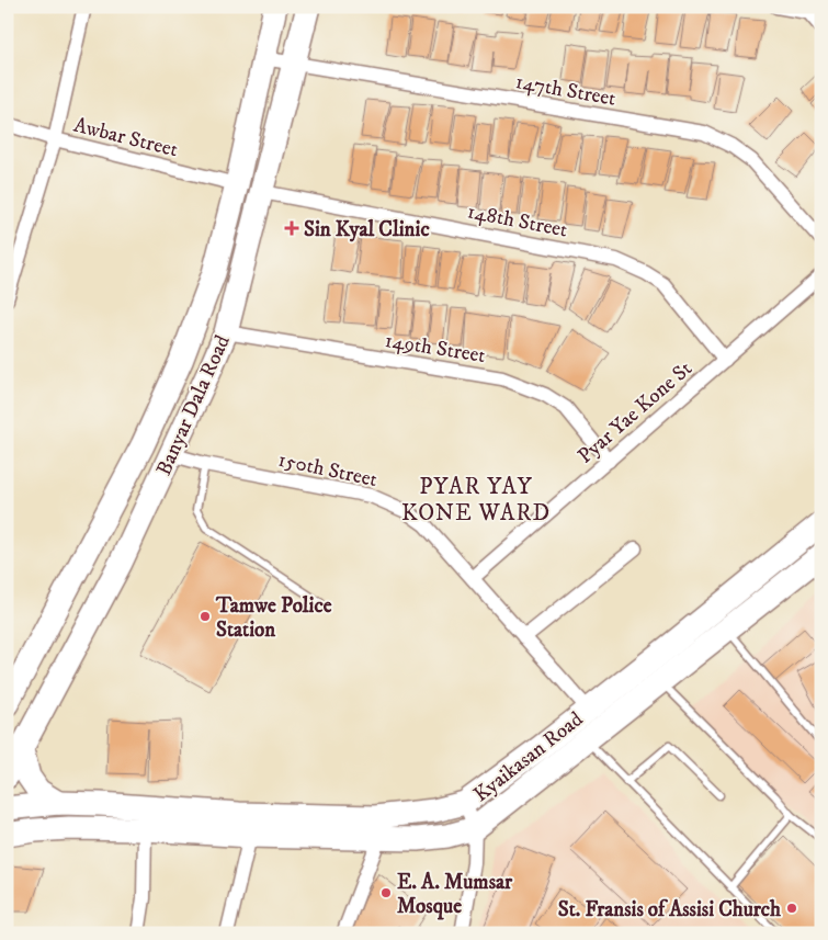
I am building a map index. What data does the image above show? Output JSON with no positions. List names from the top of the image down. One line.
{"streets":{"main road":["Banyar Dala Road","Kyaikasan Road"],"street":["147th Street","Awbar Street","148th Street","149th Street","Pyar Yae Kone St","150th Street"]},"crossings":[["147th Street","Banyar Dala Road"],["Awbar Street","Banyar Dala Road"],["148th Street","Banyar Dala Road"],["148th Street","Pyar Yae Kone St"],["149th Street","Banyar Dala Road"],["149th Street","Pyar Yae Kone St"],["Banyar Dala Road","150th Street"],["Pyar Yae Kone St","150th Street"],["150th Street","Kyaikasan Road"]],"districts":["PYAR YAY KONE WARD"],"places":{"health":["Sin Kyal Clinic"],"other":["Tamwe Police Station","E. A. Mumsar Mosque","St. Fransis of Assisi Church"]}}
